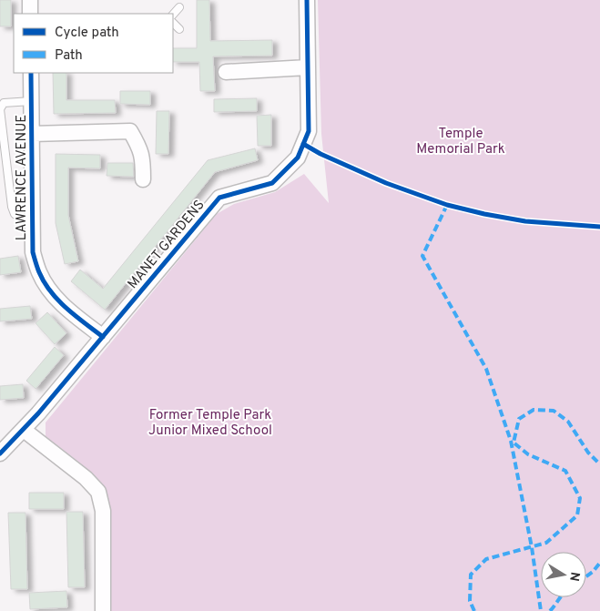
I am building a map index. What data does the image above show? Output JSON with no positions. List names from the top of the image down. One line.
{"streets":{"street":["LAWRENCE AVENUE","MANET GARDENS"]},"crossings":[["LAWRENCE AVENUE","MANET GARDENS"]],"parks":["Temple Memorial Park","Former Temple Park Junior Mixed School"],"legend":["Cycle path","Path"],"north":"right"}
